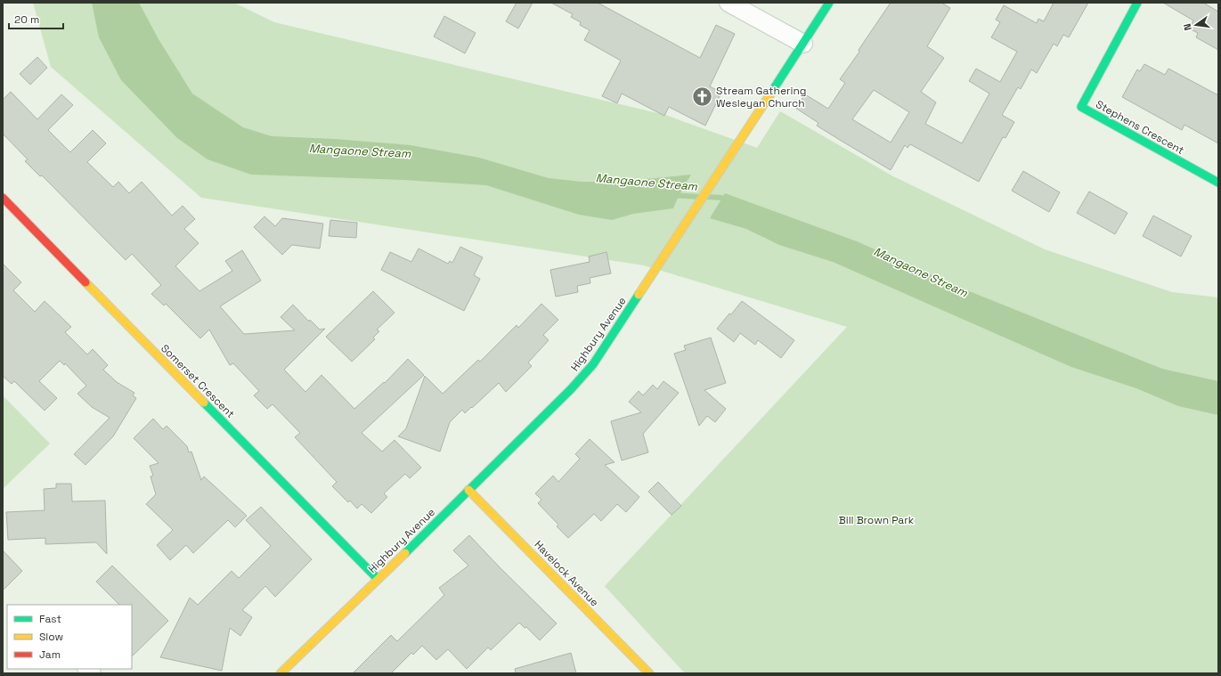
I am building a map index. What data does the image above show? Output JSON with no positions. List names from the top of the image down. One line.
{"streets":{"street":["Stephens Crescent","Highbury Avenue","Somerset Crescent","Havelock Avenue"]},"crossings":[["Highbury Avenue","Somerset Crescent"],["Highbury Avenue","Havelock Avenue"]],"water":["Mangaone Stream"],"parks":["Bill Brown Park"],"places":{"church":["Stream Gathering Wesleyan Church"]},"legend":["Fast","Slow","Jam"],"scale_bar":"20 m","north":"left"}
